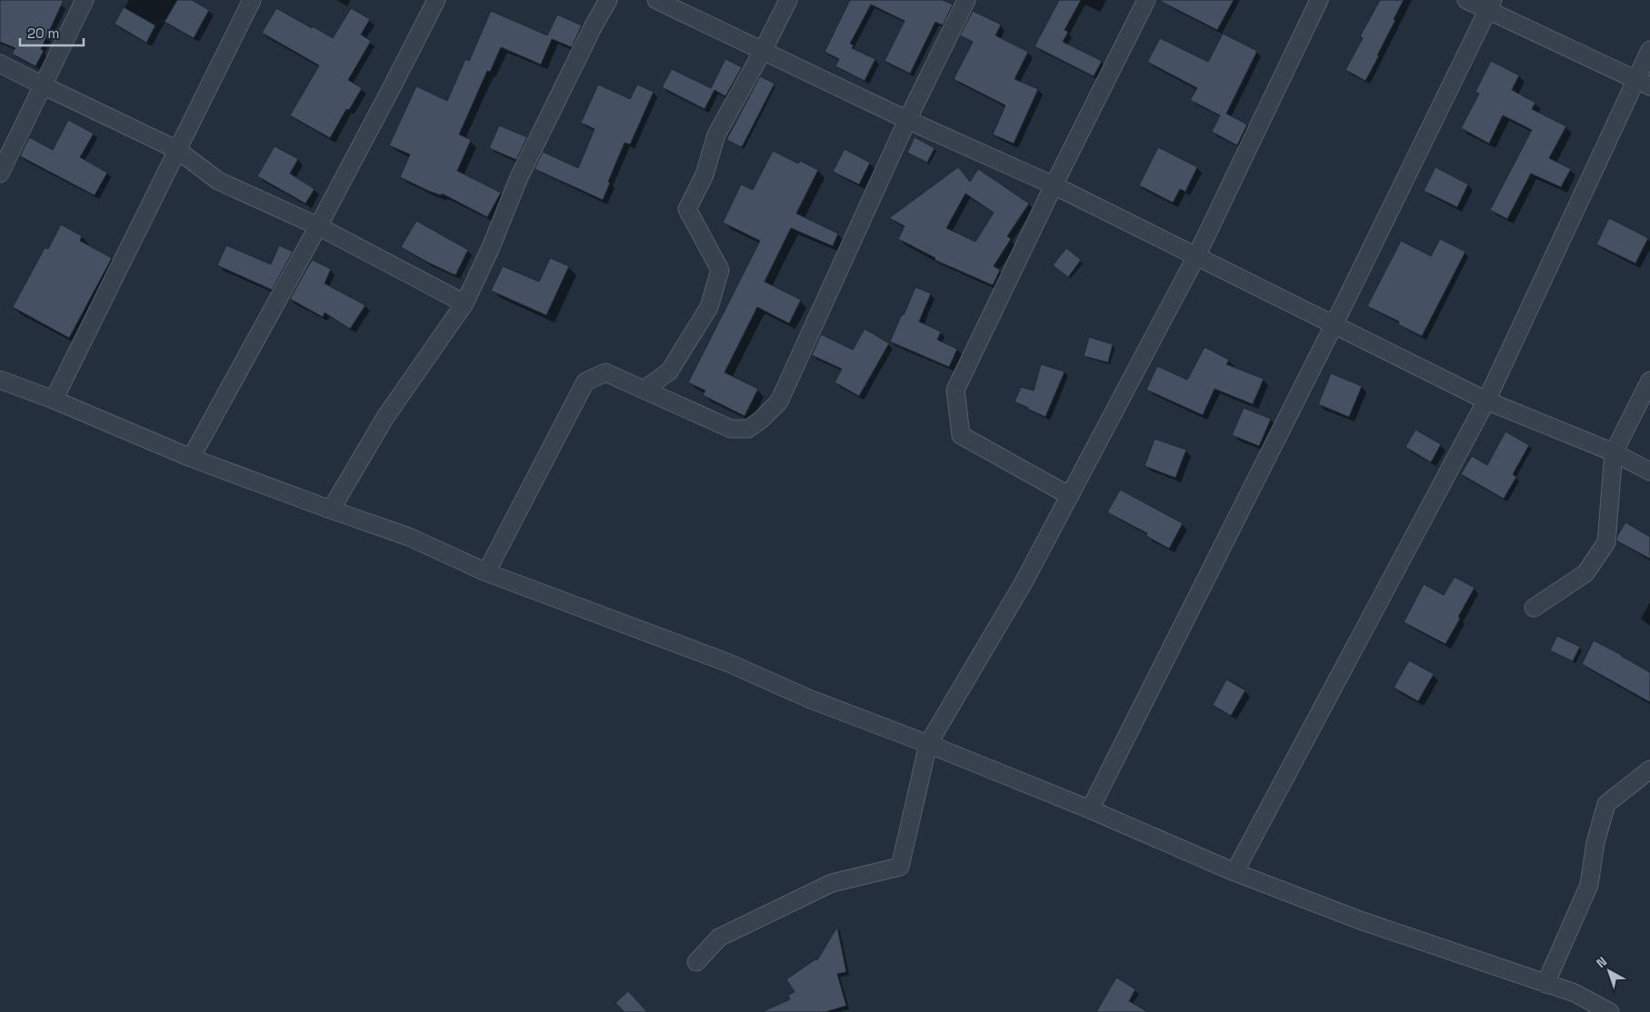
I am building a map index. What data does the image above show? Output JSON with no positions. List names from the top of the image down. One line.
{"scale_bar":"20 m","north":"top left"}
